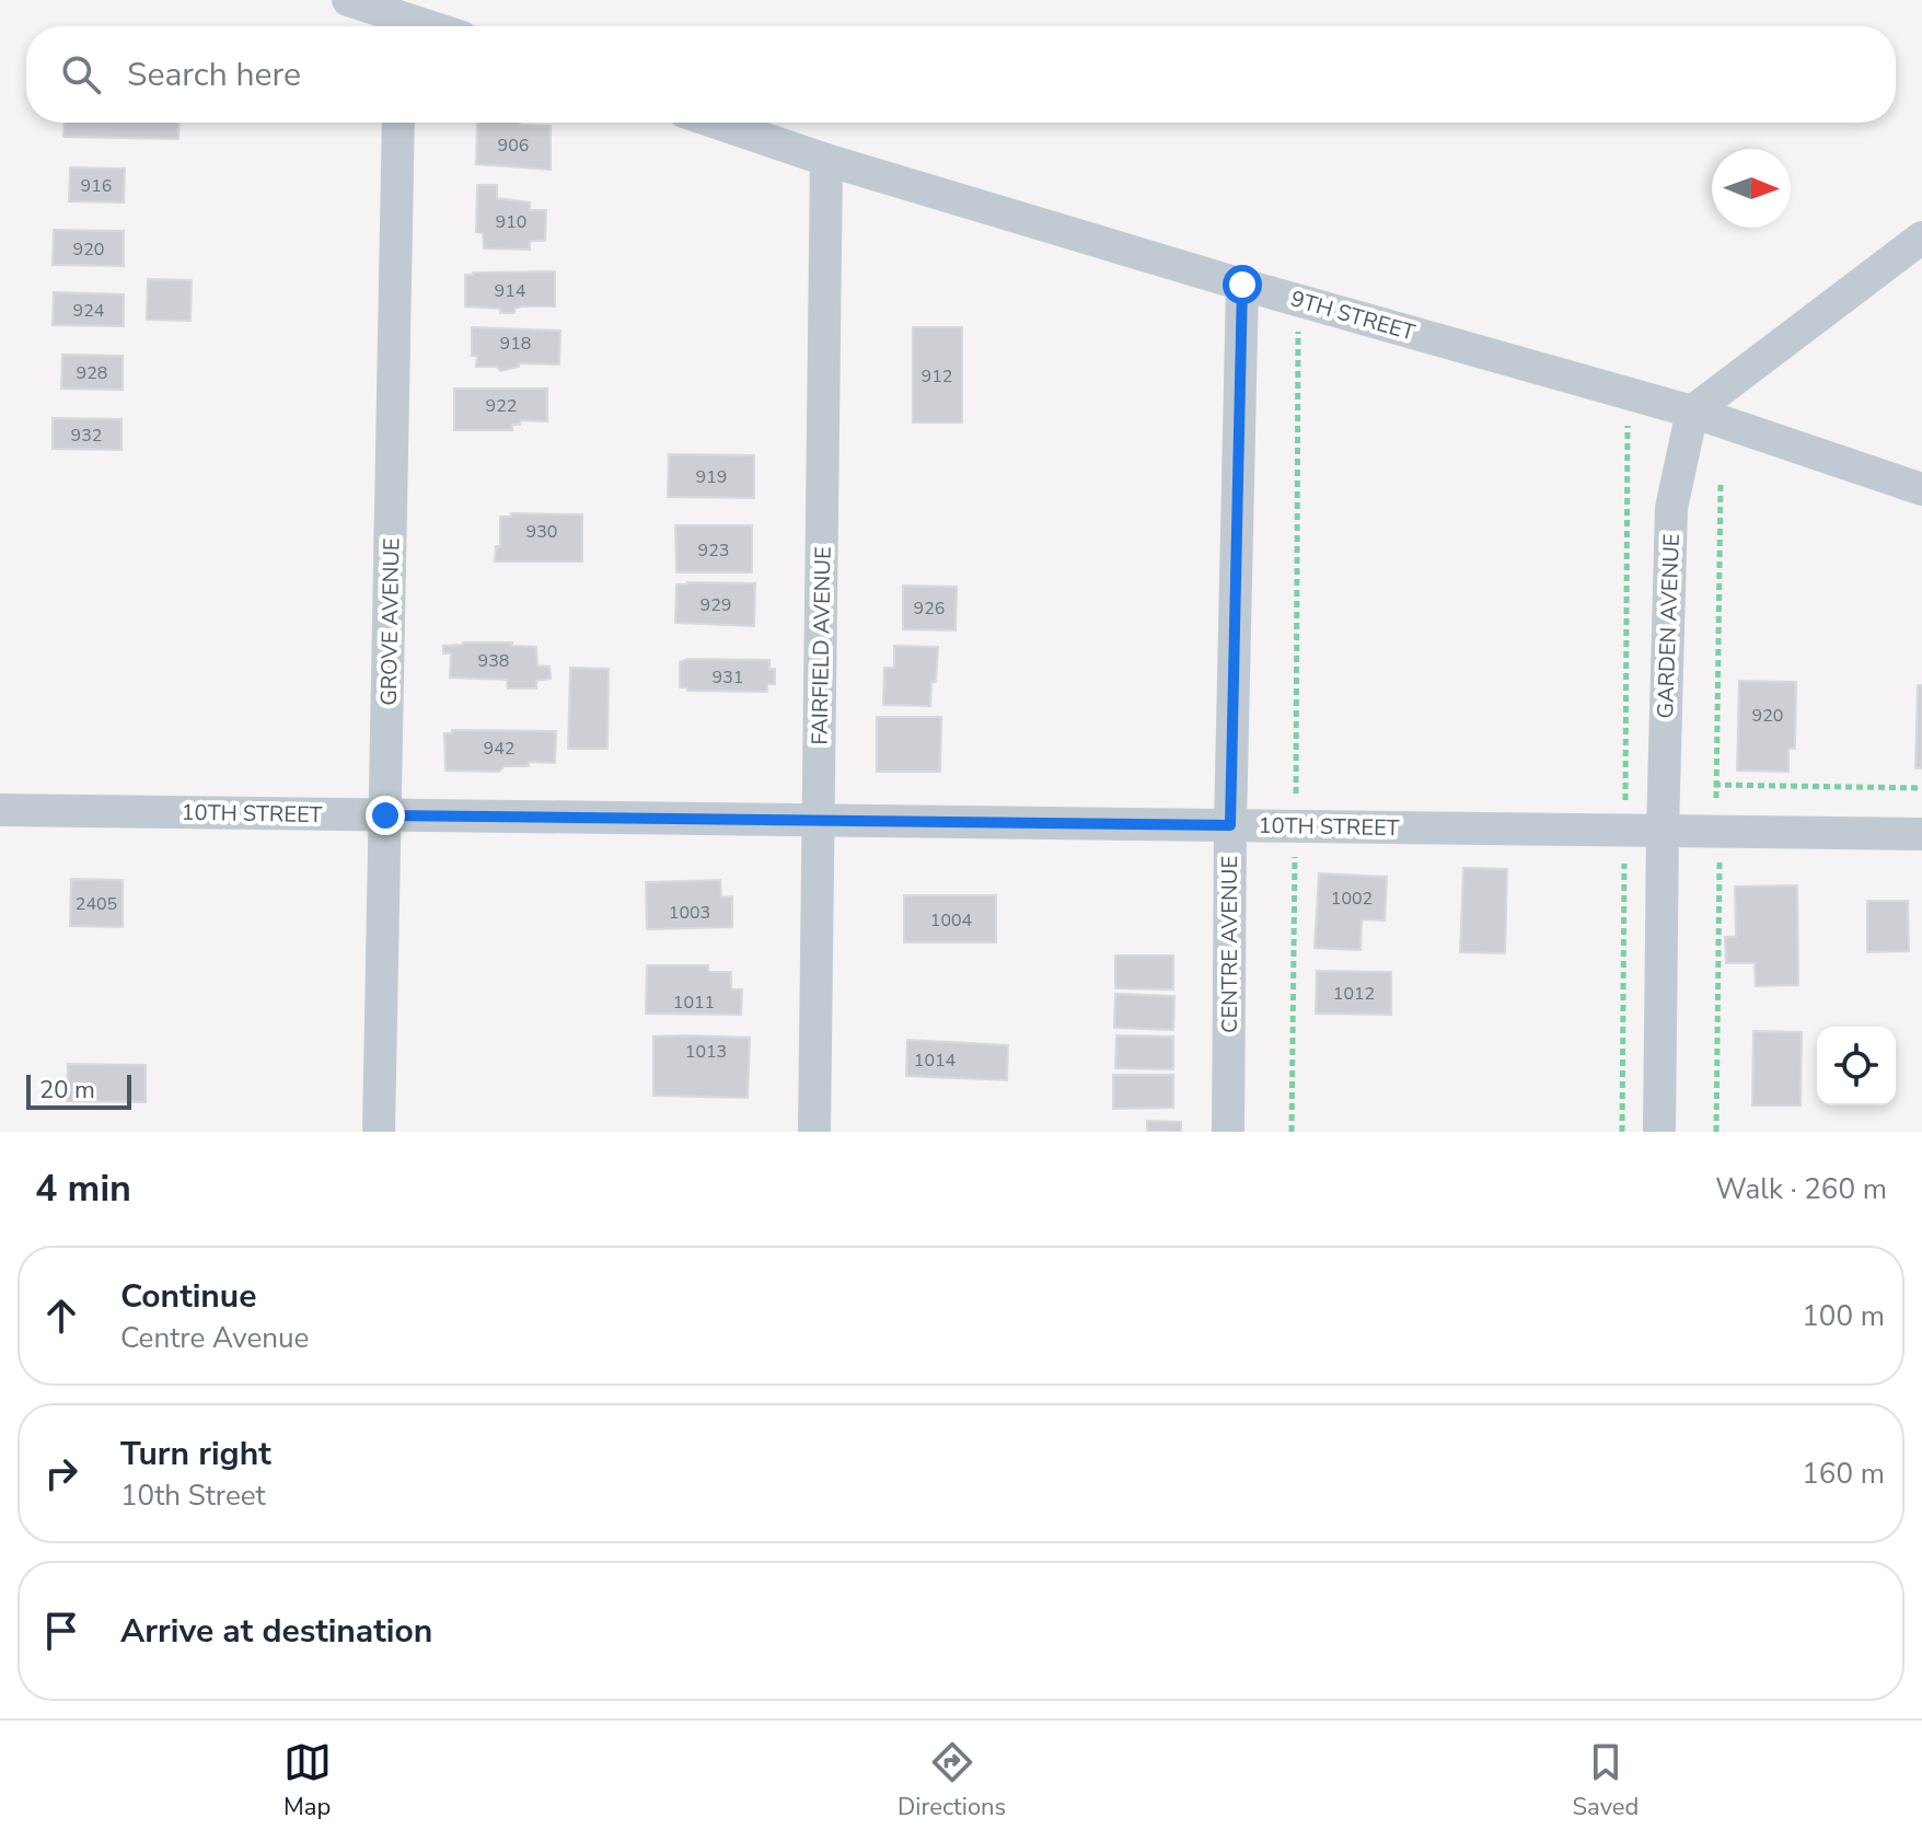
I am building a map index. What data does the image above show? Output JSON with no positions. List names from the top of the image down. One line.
{"streets":{"street":["9TH STREET","GROVE AVENUE","GARDEN AVENUE","FAIRFIELD AVENUE","10TH STREET","CENTRE AVENUE"]},"crossings":[["9TH STREET","GARDEN AVENUE"],["9TH STREET","FAIRFIELD AVENUE"],["9TH STREET","CENTRE AVENUE"],["GROVE AVENUE","10TH STREET"],["GARDEN AVENUE","10TH STREET"],["FAIRFIELD AVENUE","10TH STREET"],["10TH STREET","CENTRE AVENUE"]],"house_numbers":["906","916","910","920","914","924","918","928","912","922","932","919","930","923","929","926","938","931","920","942","1002","2405","1003","1004","1012","1011","1013","1014"],"scale_bar":"20 m","north":"right","page":{"search":"Search here","scale":"20 m","heading":["4 min","Walk · 260 m"],"list":[["Continue","Centre Avenue","100 m"],["Turn right","10th Street","160 m"],"Arrive at destination"],"nav":["Map","Directions","Saved"]}}
